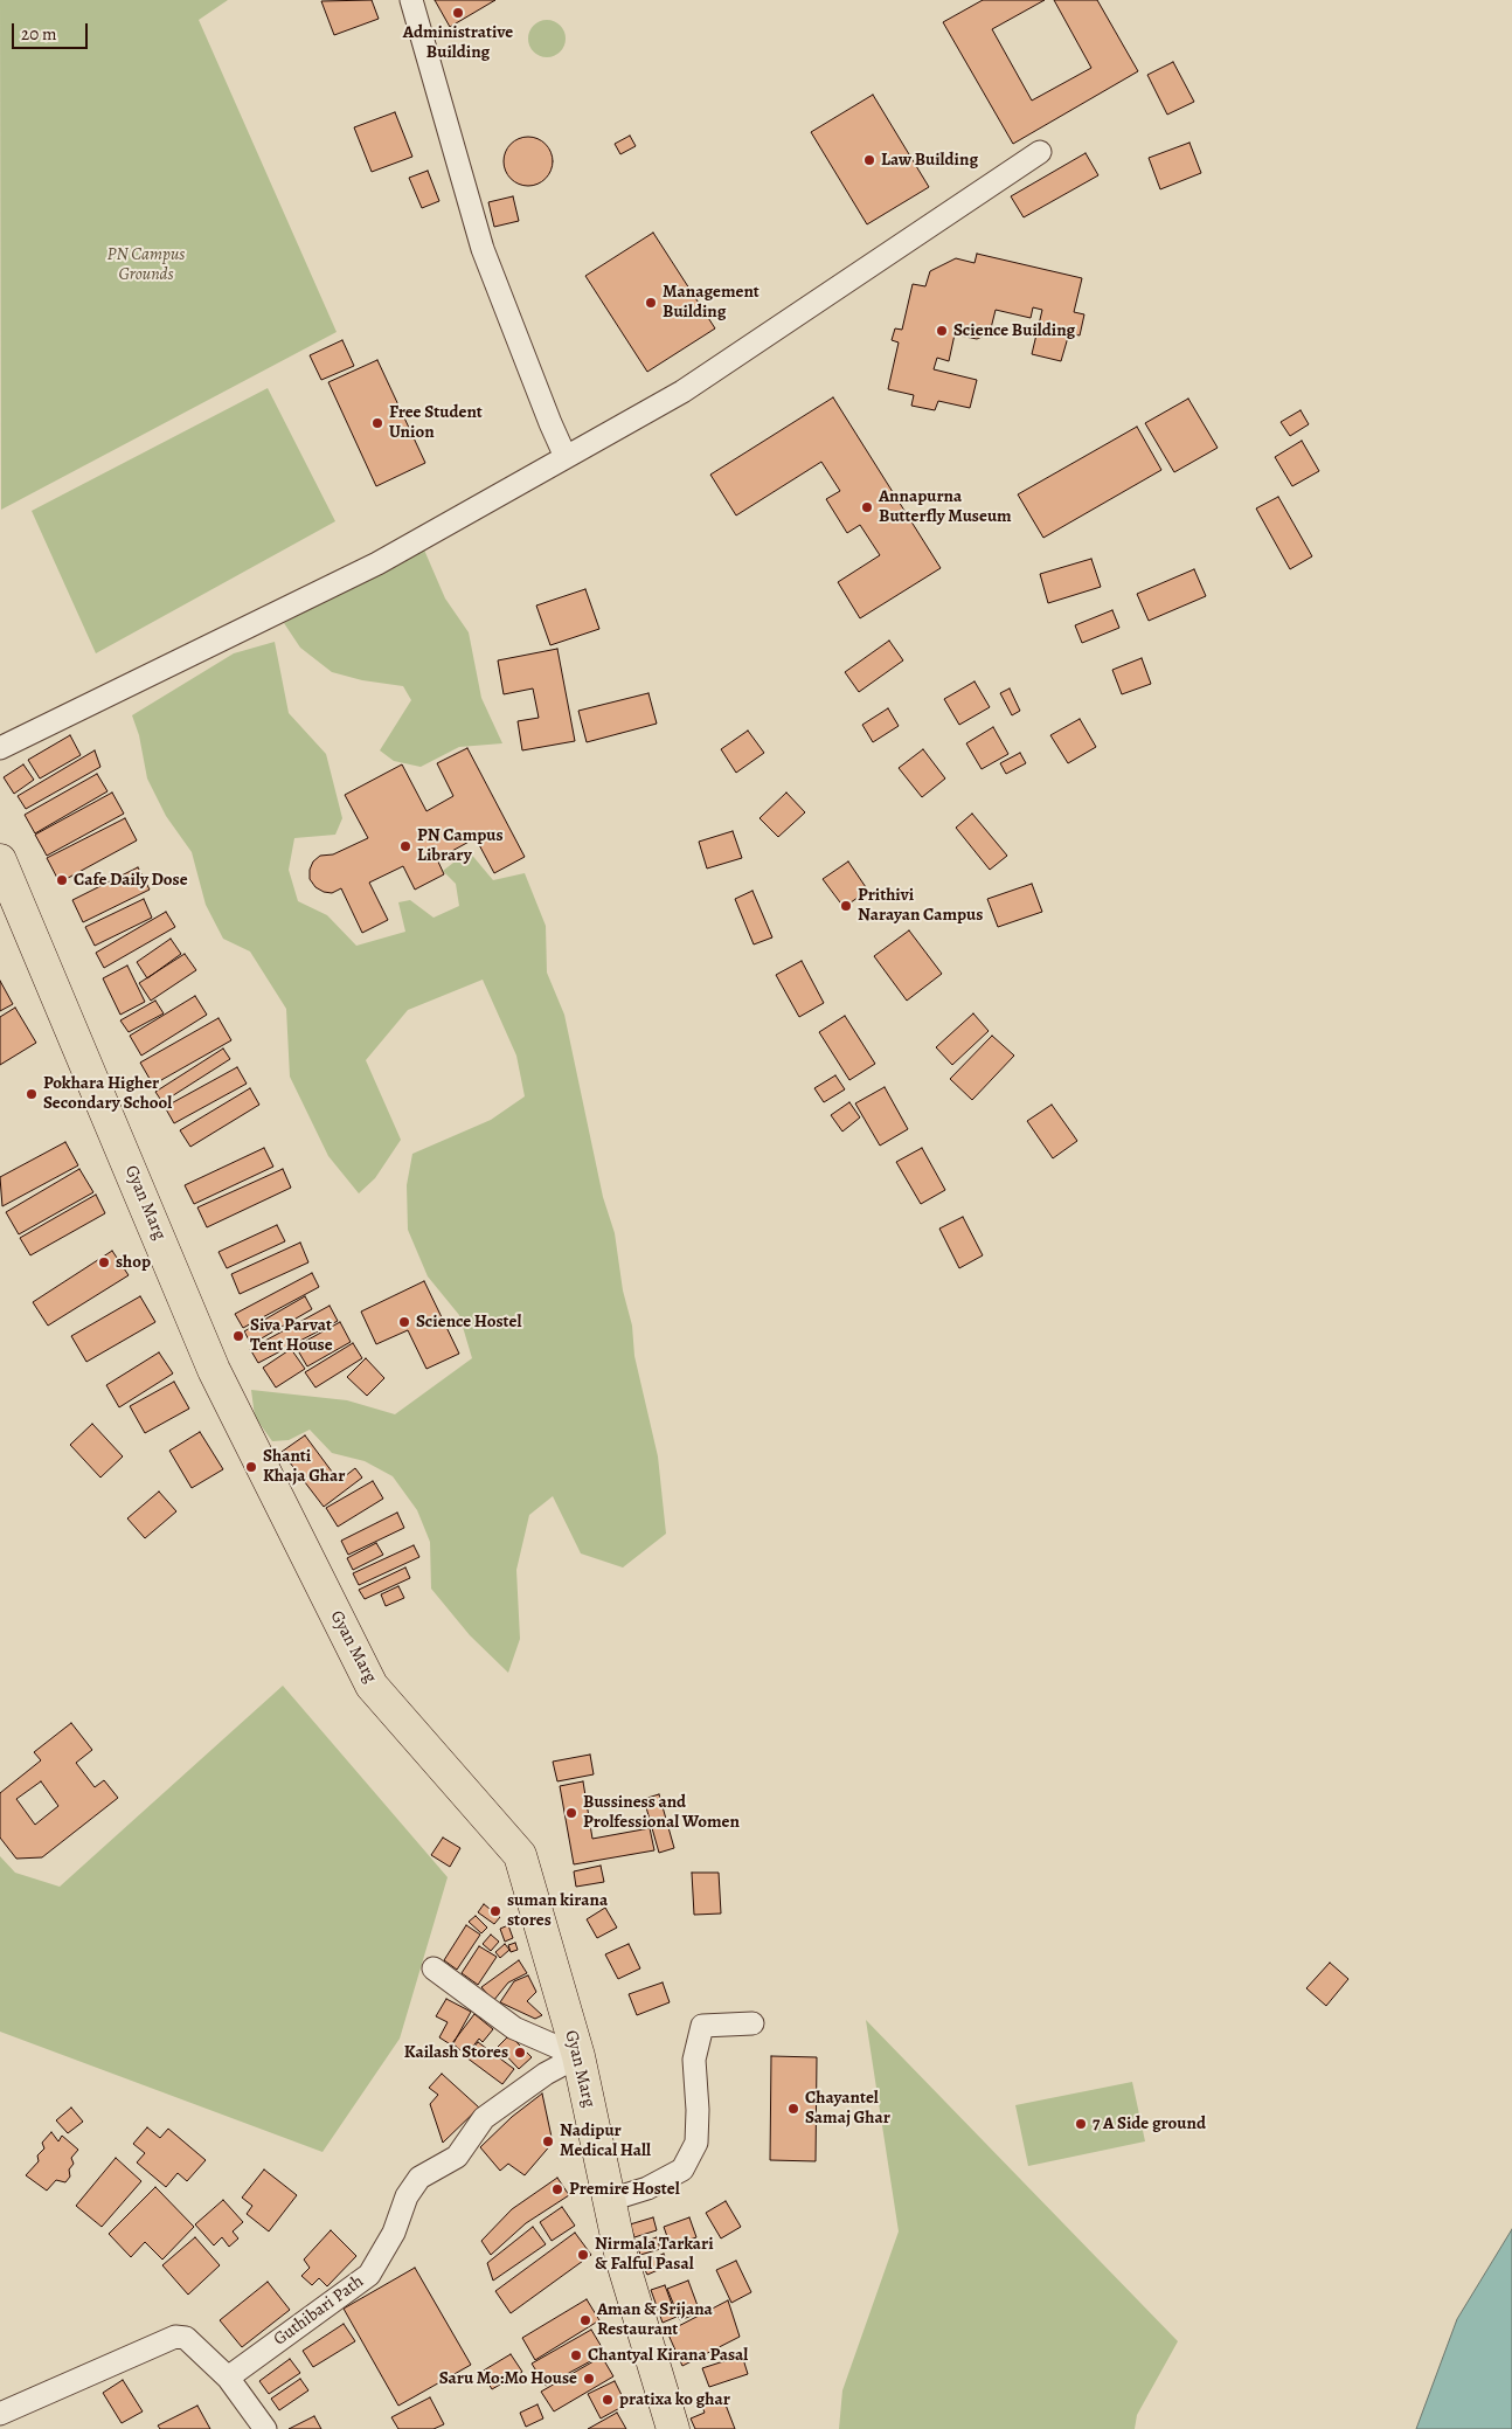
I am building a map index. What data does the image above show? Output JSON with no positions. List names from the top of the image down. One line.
{"streets":{"main road":["Gyan Marg"],"street":["Guthibari Path"]},"crossings":[["Gyan Marg","Guthibari Path"]],"parks":["PN Campus Grounds"],"places":["Administrative Building","Law Building","Management Building","Science Building","Free Student Union","Annapurna Butterfly Museum","PN Campus Library","Cafe Daily Dose","Prithivi Narayan Campus","Pokhara Higher Secondary School","shop","Science Hostel","Siva Parvat Tent House","Shanti Khaja Ghar","Bussiness and Prolfessional Women","suman kirana stores","Kailash Stores","Chayantel Samaj Ghar","7 A Side ground","Nadipur Medical Hall","Premire Hostel","Nirmala Tarkari & Falful Pasal","Aman & Srijana Restaurant","Chantyal Kirana Pasal","Saru Mo:Mo House","pratixa ko ghar"],"scale_bar":"20 m"}
